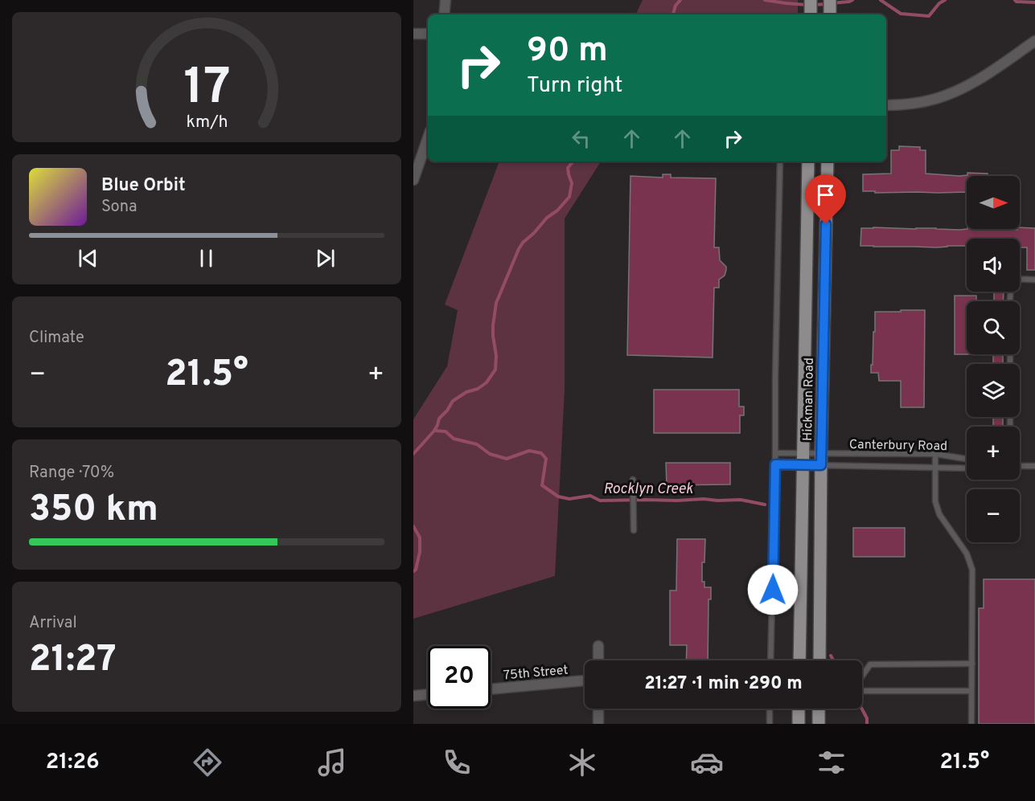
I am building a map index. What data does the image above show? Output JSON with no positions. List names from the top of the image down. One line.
{"streets":{"main road":["Hickman Road"],"street":["75th Street"],"lane":["Canterbury Road"]},"crossings":[["Hickman Road","Canterbury Road"]],"water":["Rocklyn Creek"],"north":"right","page":{"turn":["90 m","Turn right"],"song":["Blue Orbit","Sona"],"map_buttons":["+","−"],"tile":["Climate",["Range · 70%","350 km"],["Arrival","21:27"]],"heat":["−","21.5°","+"],"limit":"20","trip":"21:27 · 1 min · 290 m","tabs":["21:26","21.5°"],"gauge":["17","km/h"]}}
